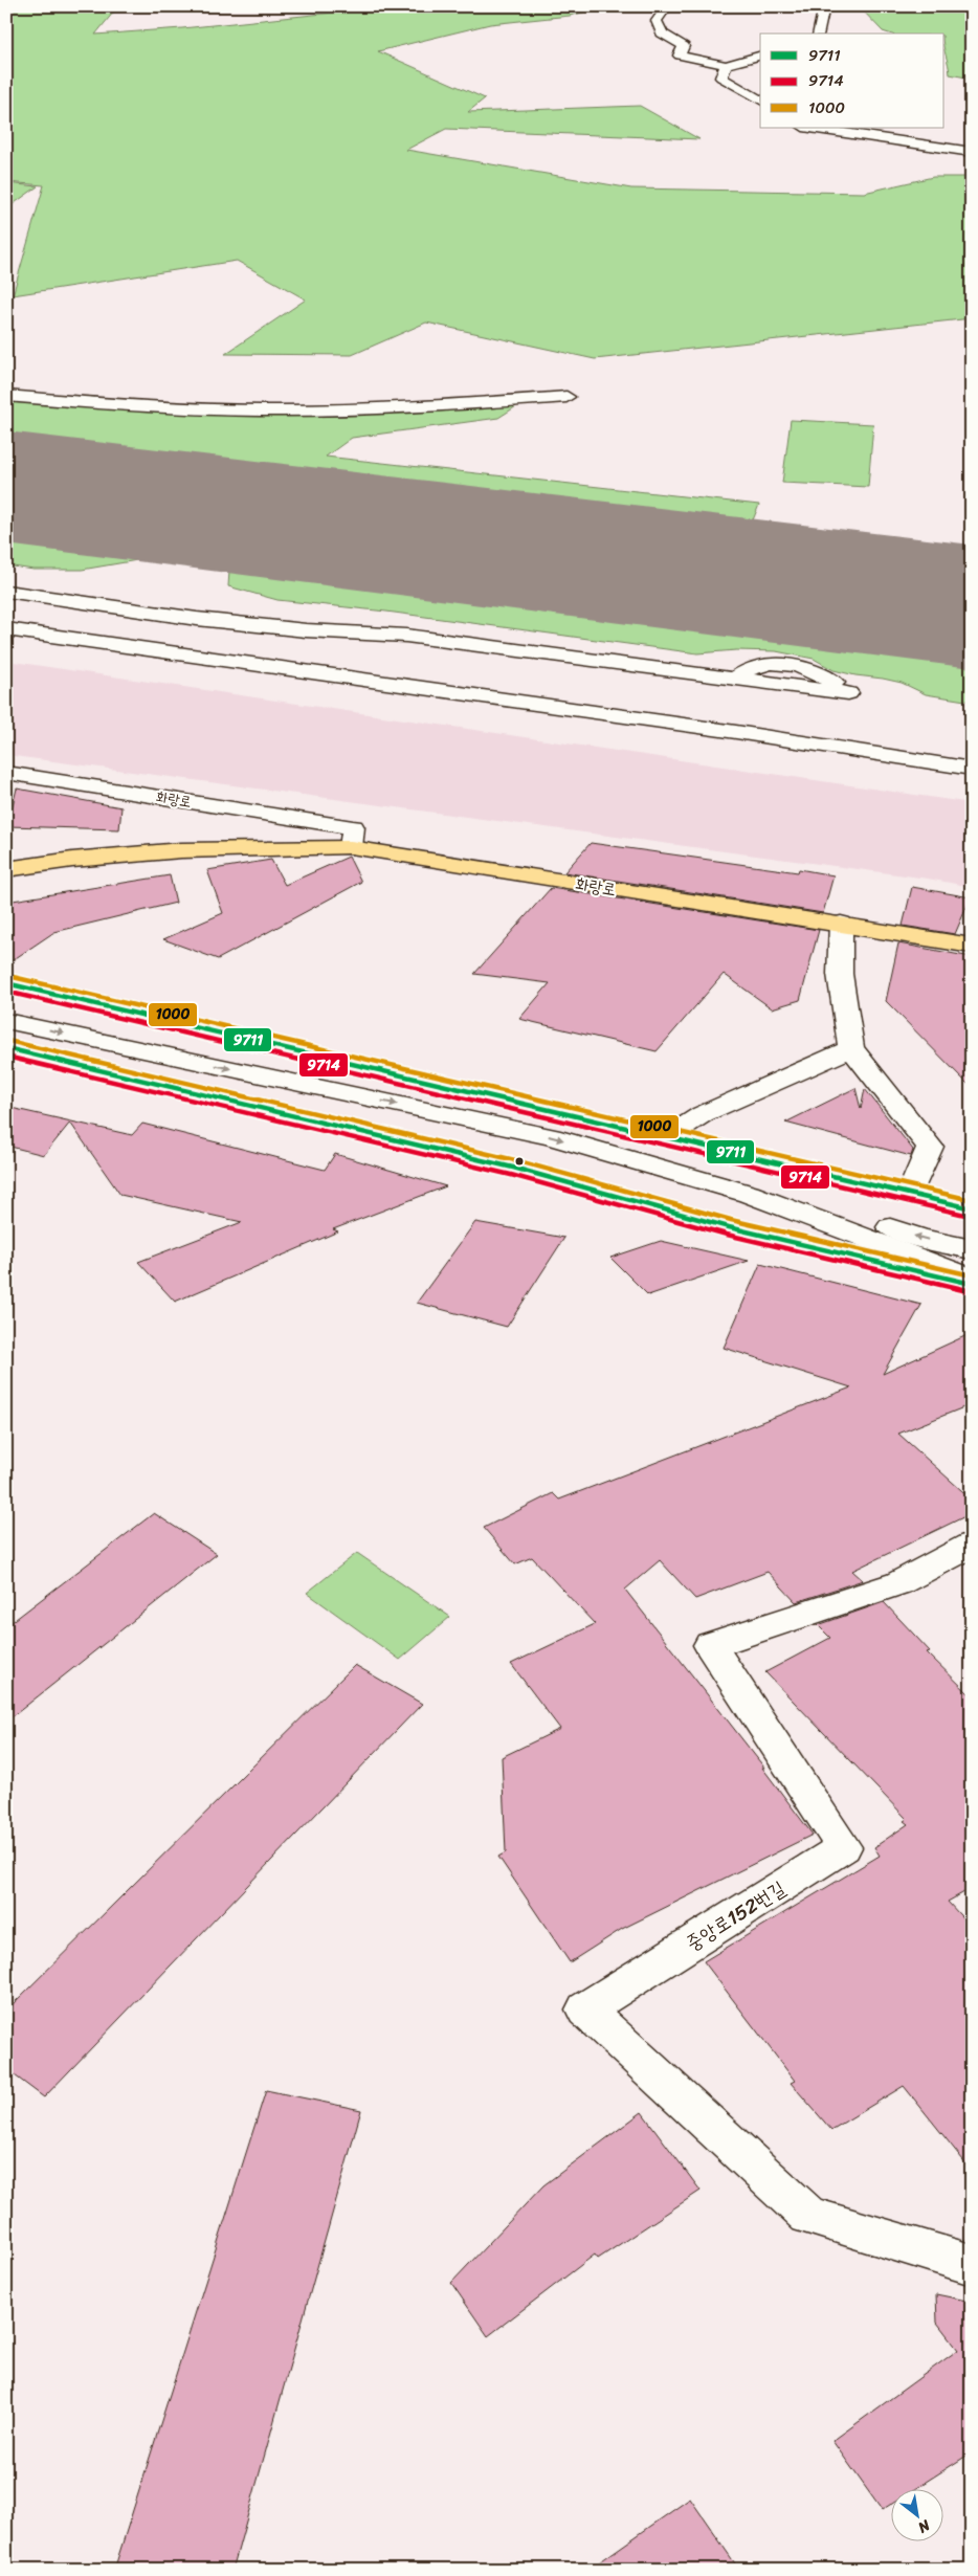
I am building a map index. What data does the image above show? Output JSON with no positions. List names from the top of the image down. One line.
{"streets":{"main road":["화랑로"],"street":["중앙로152번길"]},"lines":["transit line 1000","transit line 9711","transit line 9714"],"legend":["9711","9714","1000"],"north":"bottom right"}
